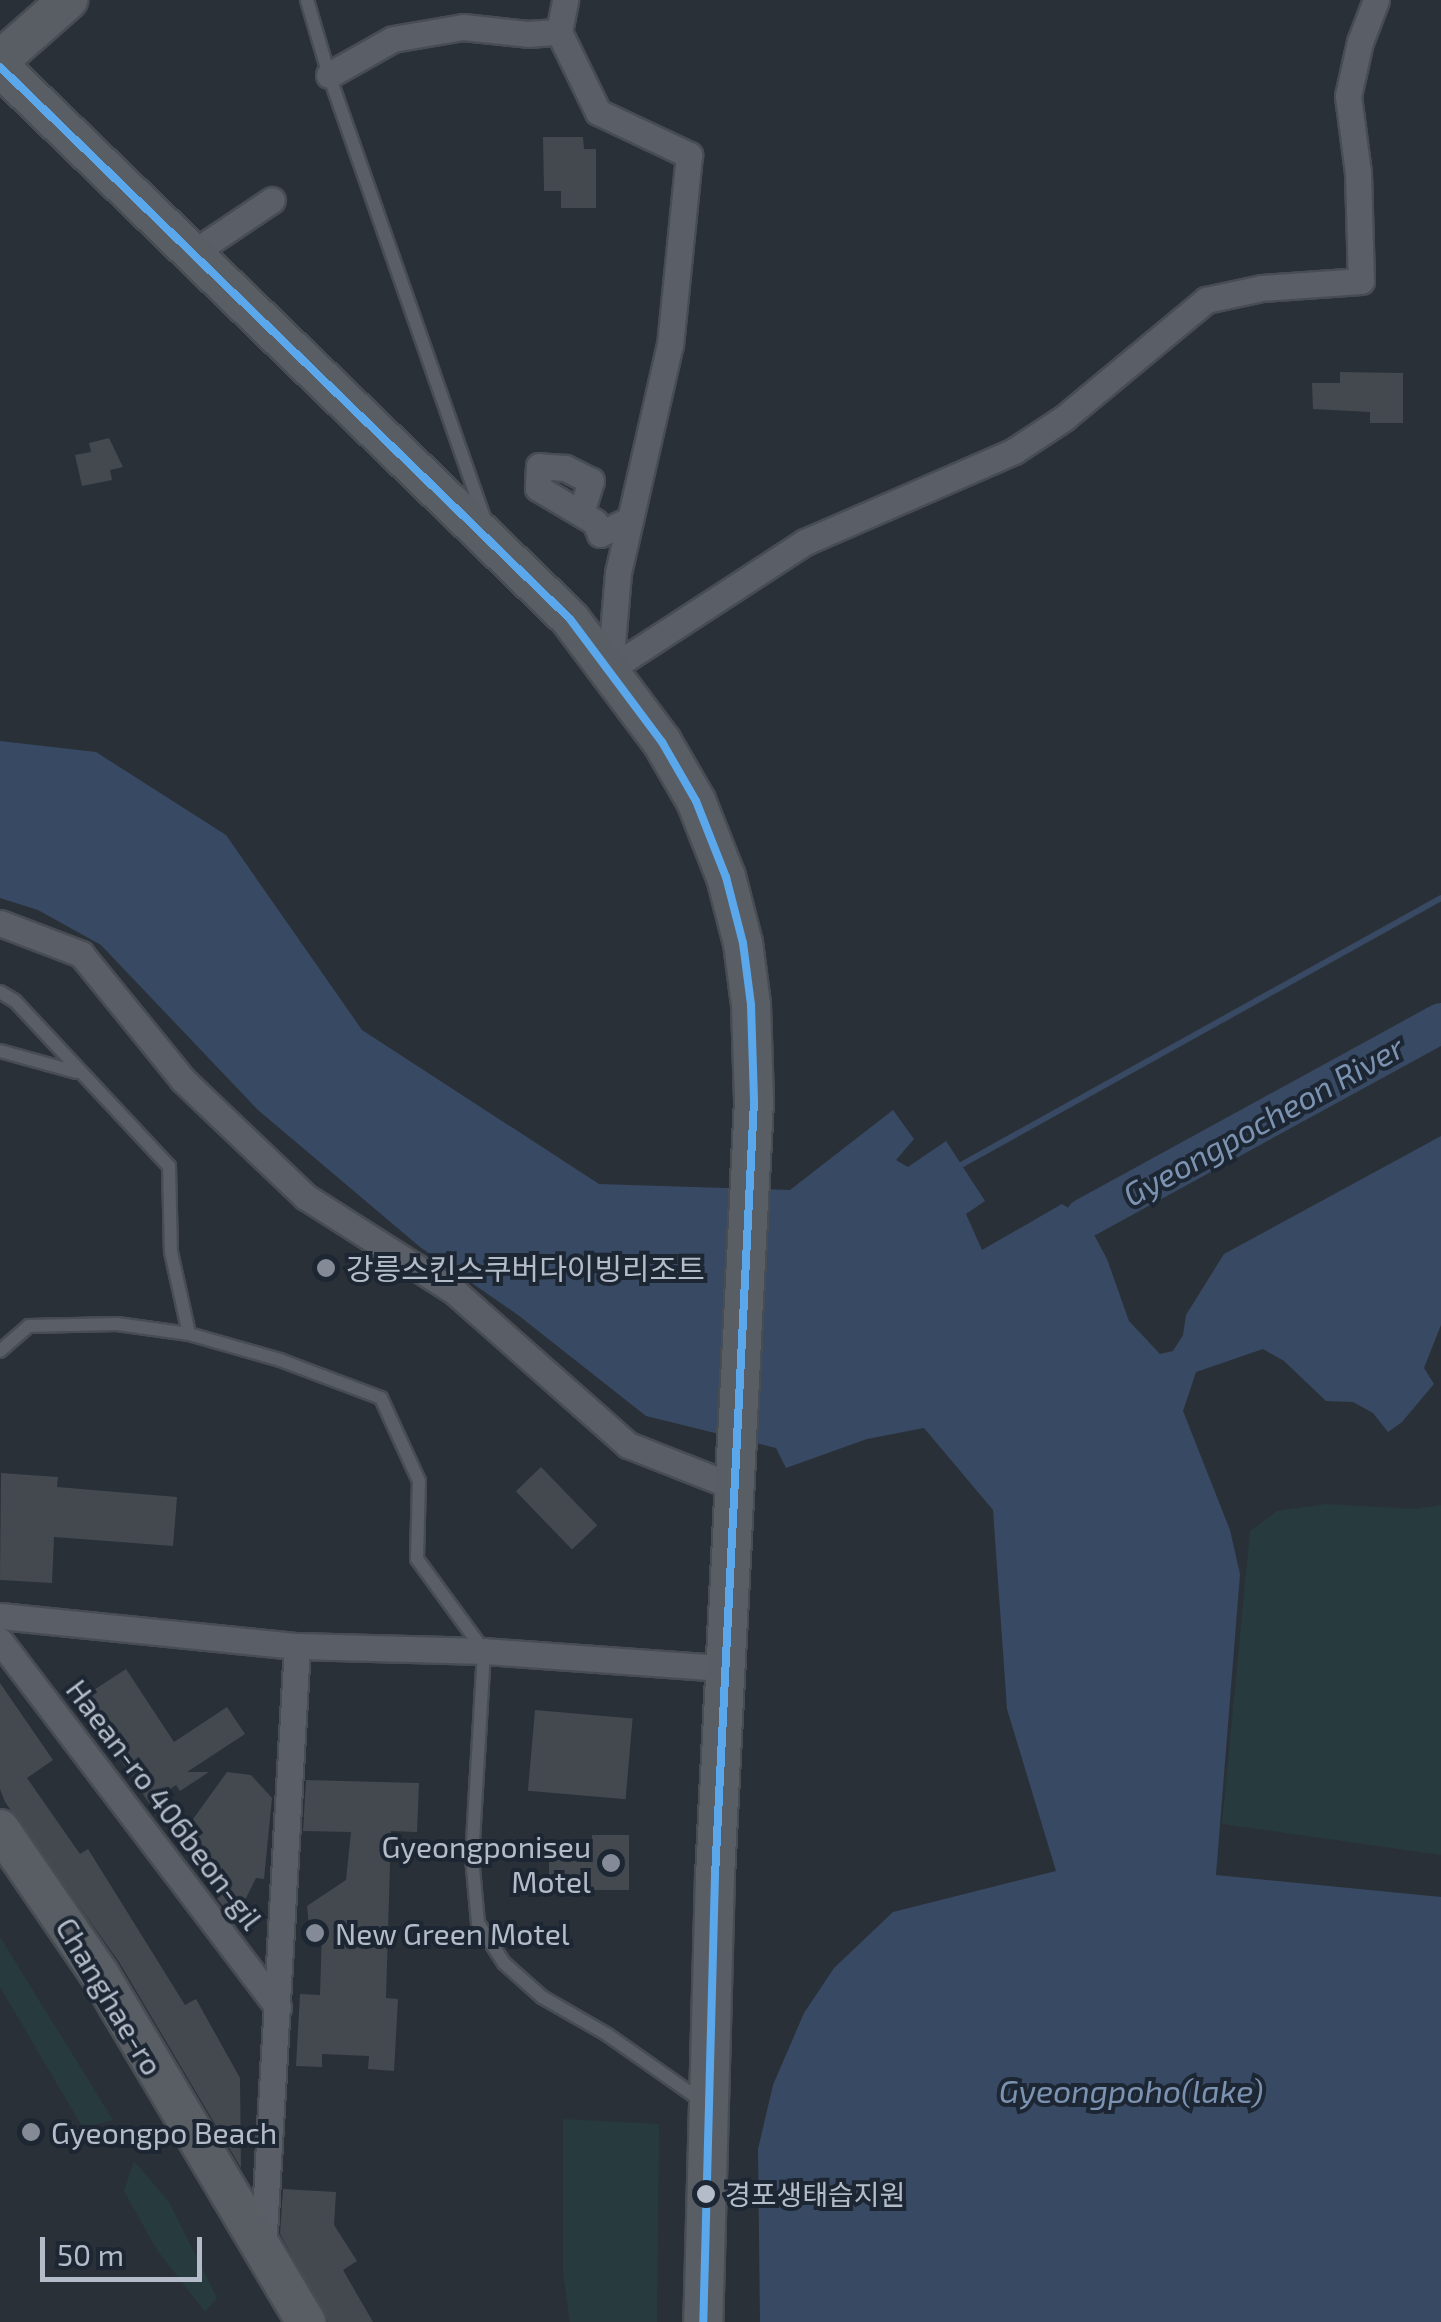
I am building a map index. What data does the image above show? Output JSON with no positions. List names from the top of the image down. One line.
{"streets":{"street":["Haean-ro 406beon-gil","Changhae-ro"]},"crossings":[["Haean-ro 406beon-gil","Changhae-ro"]],"water":["Gyeongpocheon River","Gyeongpoho(lake)"],"places":["강릉스킨스쿠버다이빙리조트","Gyeongponiseu Motel","New Green Motel","Gyeongpo Beach","경포생태습지원"],"scale_bar":"50 m"}
